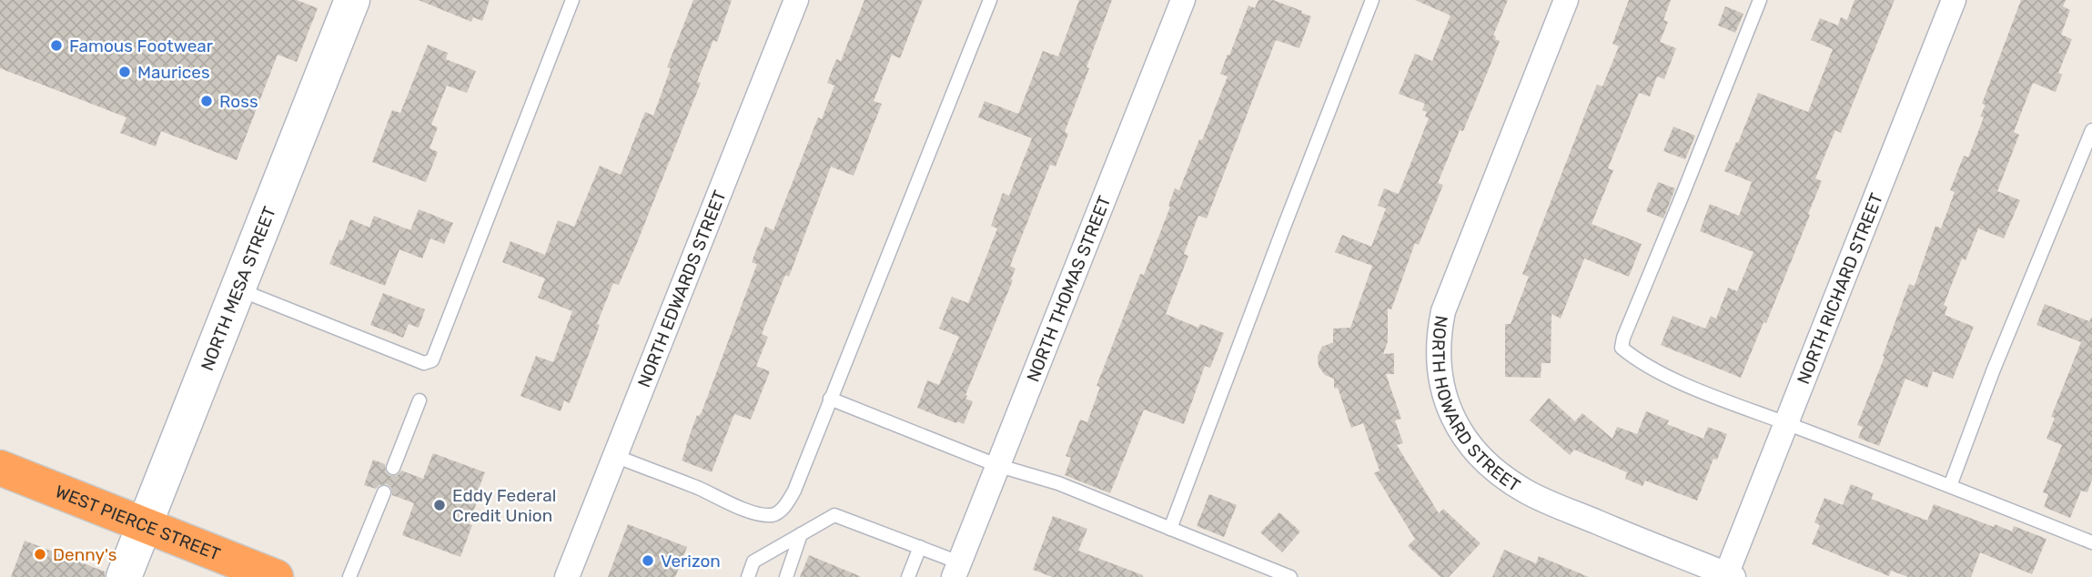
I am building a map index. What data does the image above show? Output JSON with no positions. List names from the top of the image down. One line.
{"streets":{"highway":["WEST PIERCE STREET"],"street":["NORTH MESA STREET","NORTH EDWARDS STREET","NORTH THOMAS STREET","NORTH RICHARD STREET","NORTH HOWARD STREET"]},"crossings":[["NORTH MESA STREET","WEST PIERCE STREET"],["NORTH RICHARD STREET","NORTH HOWARD STREET"]],"places":["Famous Footwear","Maurices","Ross","Eddy Federal Credit Union","Denny's","Verizon"]}
